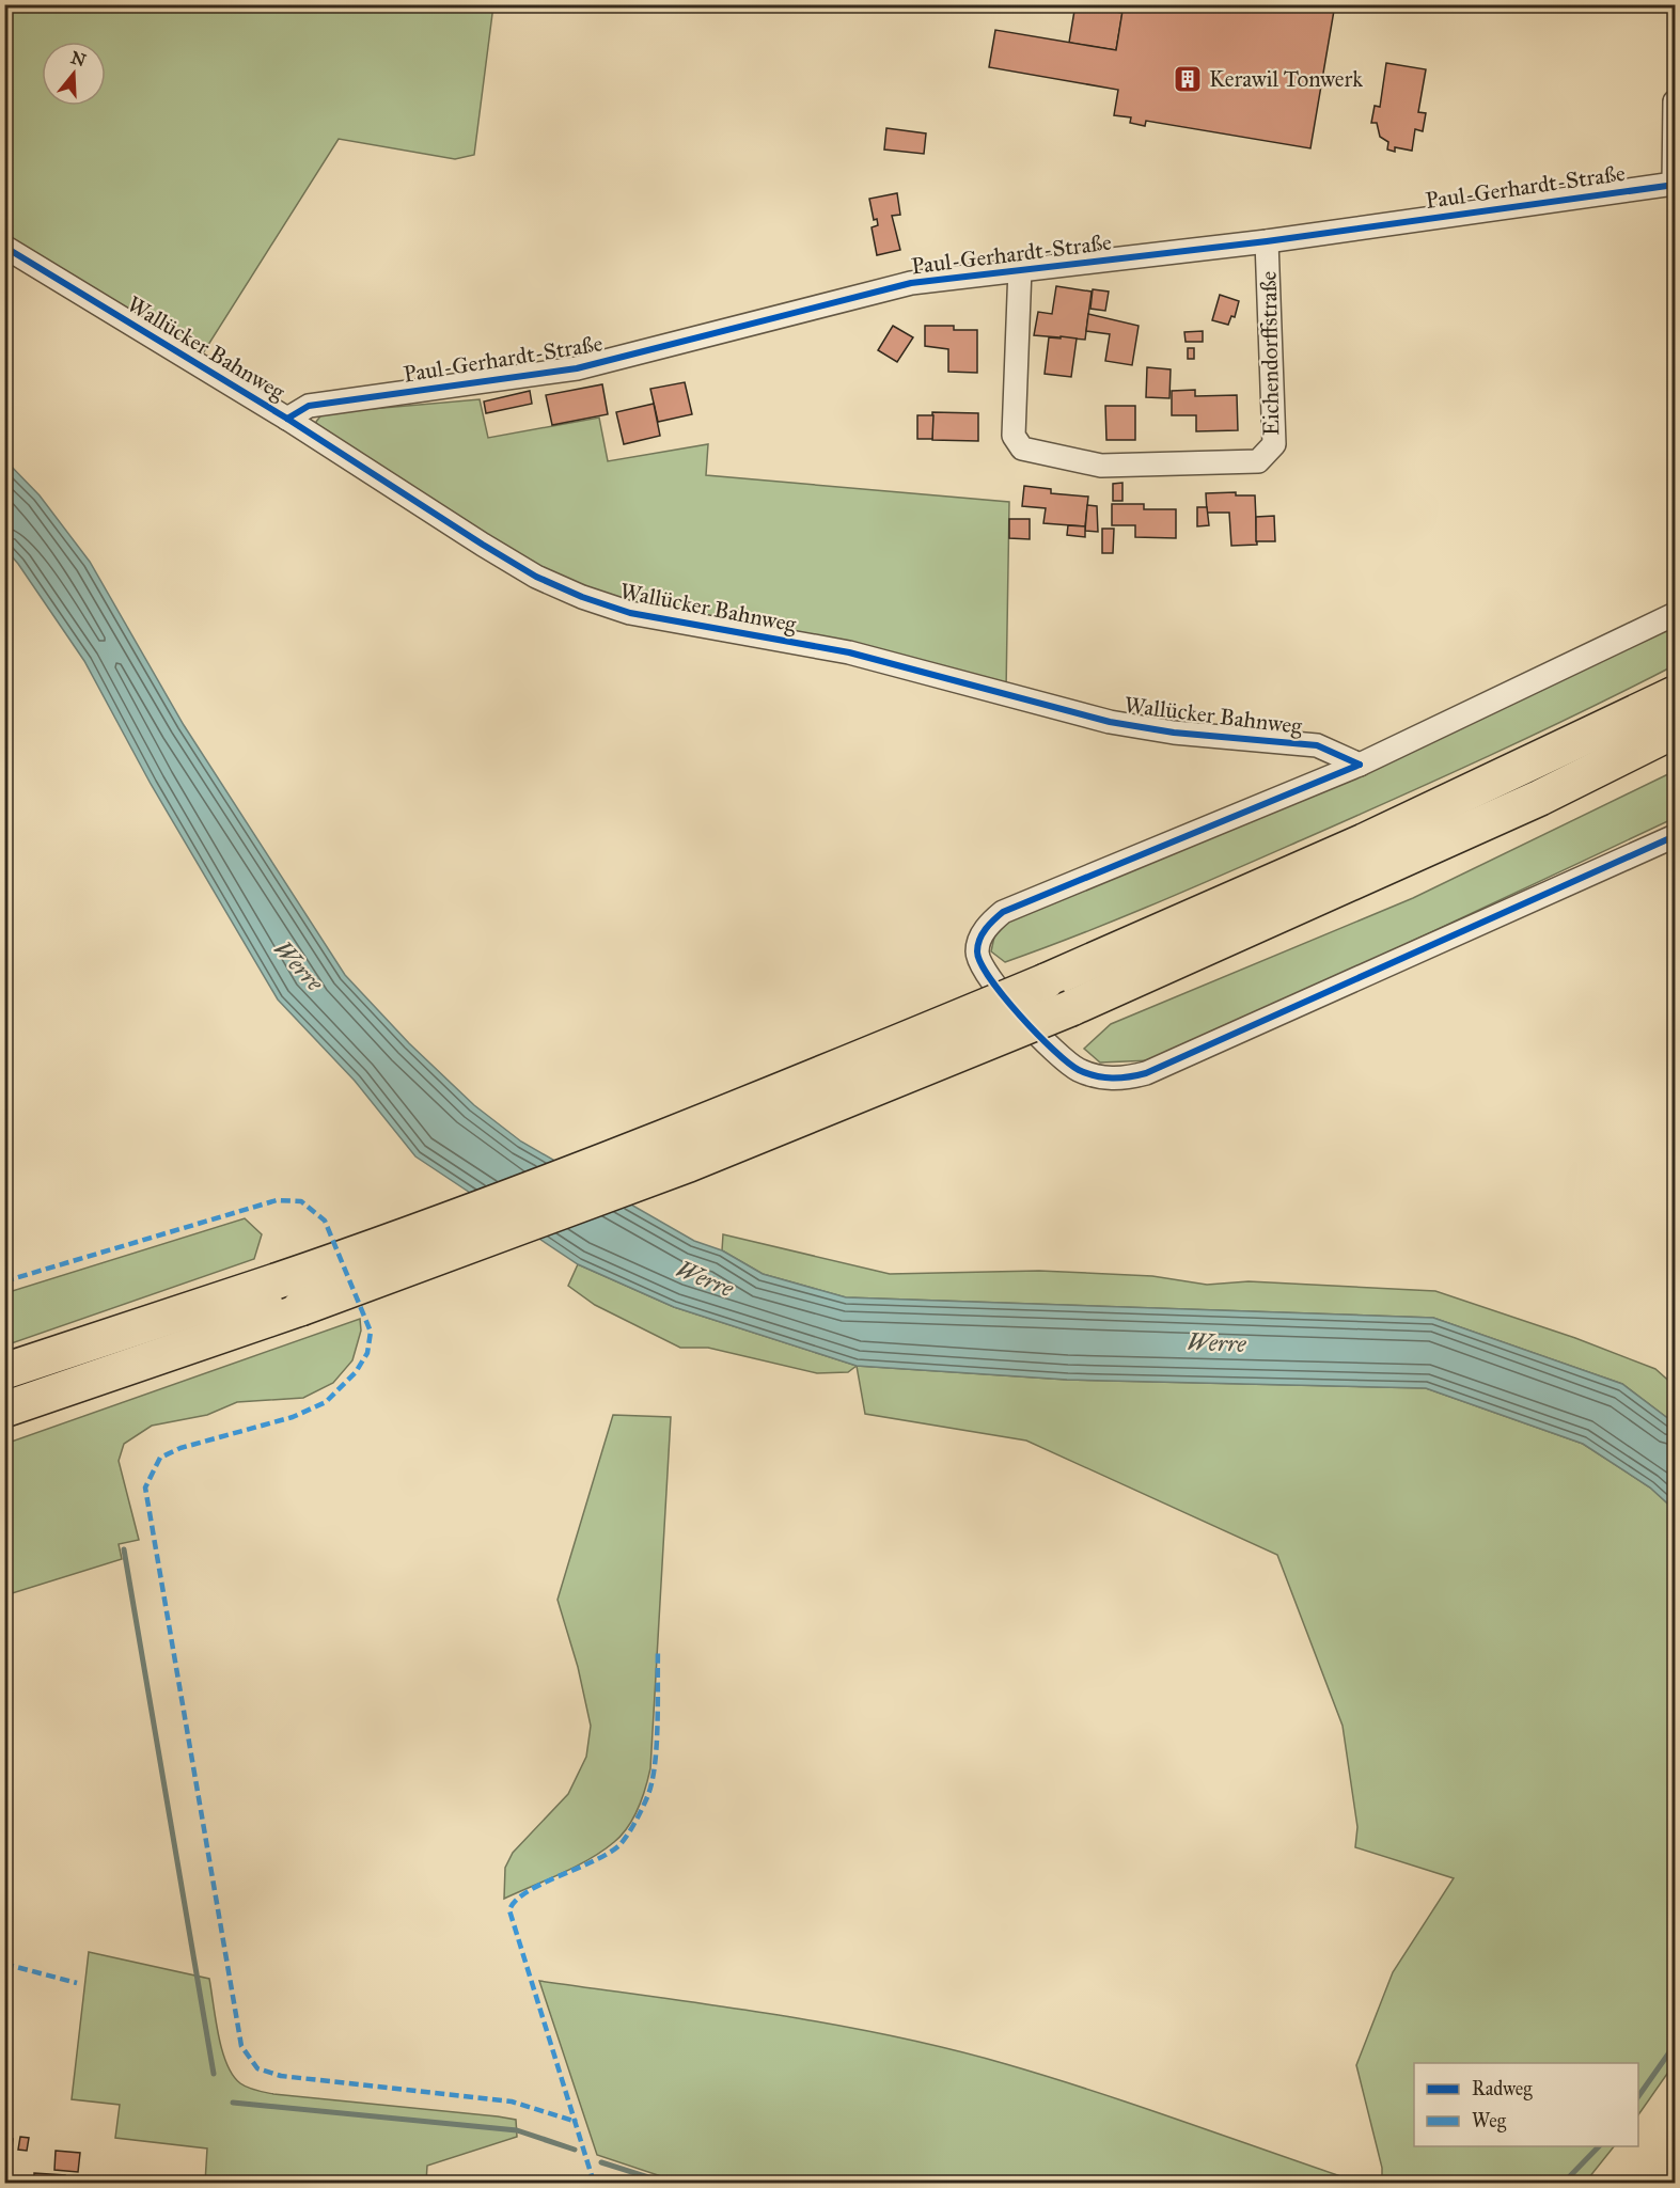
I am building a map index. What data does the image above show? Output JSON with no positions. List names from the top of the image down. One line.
{"streets":{"street":["Paul-Gerhardt-Straße","Wallücker Bahnweg","Eichendorffstraße"]},"crossings":[["Paul-Gerhardt-Straße","Wallücker Bahnweg"],["Paul-Gerhardt-Straße","Eichendorffstraße"]],"water":["Werre"],"places":{"building":["Kerawil Tonwerk"]},"legend":["Radweg","Weg"],"north":"top"}
